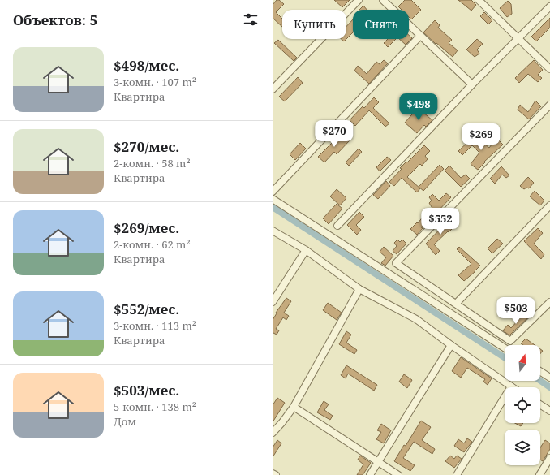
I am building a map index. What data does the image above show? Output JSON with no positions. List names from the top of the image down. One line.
{"north":"top","page":{"heading":"Объектов: 5","chip":["Купить","Снять"],"list":[{"name":"$498/мес.","note":"3-комн. · 107 m² · Квартира"},{"name":"$270/мес.","note":"2-комн. · 58 m² · Квартира"},{"name":"$269/мес.","note":"2-комн. · 62 m² · Квартира"},{"name":"$552/мес.","note":"3-комн. · 113 m² · Квартира"},{"name":"$503/мес.","note":"5-комн. · 138 m² · Дом"}],"price":["$498","$270","$269","$552","$503"]}}
